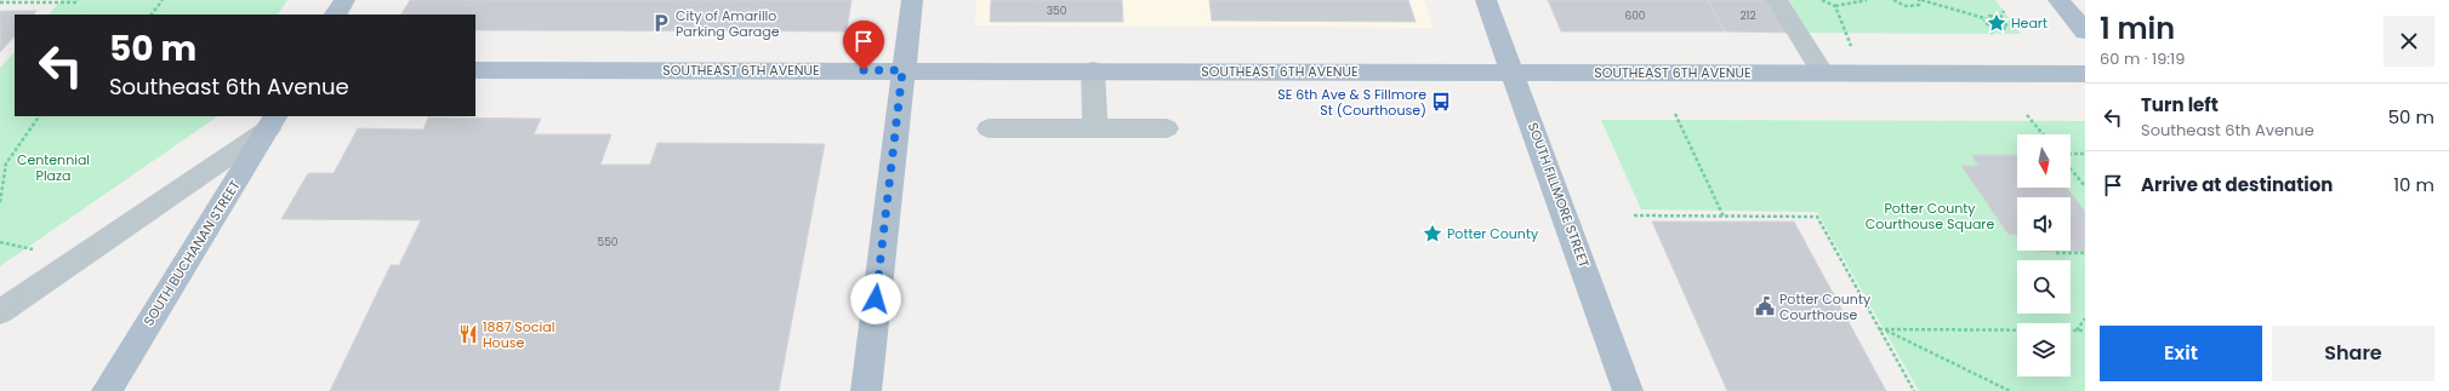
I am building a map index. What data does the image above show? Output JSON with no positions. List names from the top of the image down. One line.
{"streets":{"main road":["SOUTHEAST 6TH AVENUE","SOUTH FILLMORE STREET","SOUTH BUCHANAN STREET"]},"crossings":[["SOUTHEAST 6TH AVENUE","SOUTH FILLMORE STREET"]],"parks":["Centennial Plaza","Potter County Courthouse Square"],"places":{"parking":["City of Amarillo Parking Garage"],"place":["Heart","Potter County"],"bus stop":["SE 6th Ave & S Fillmore St (Courthouse)"],"public building":["Potter County Courthouse"],"restaurant":["1887 Social House"]},"house_numbers":["350","600","212","550"],"north":"bottom","page":{"heading":["1 min","60 m · 19:19"],"turn":["50 m","Southeast 6th Avenue"],"list":[{"name":"Turn left","note":"Southeast 6th Avenue","value":"50 m"},{"name":"Arrive at destination","value":"10 m"}],"buttons":["Exit","Share"]}}
